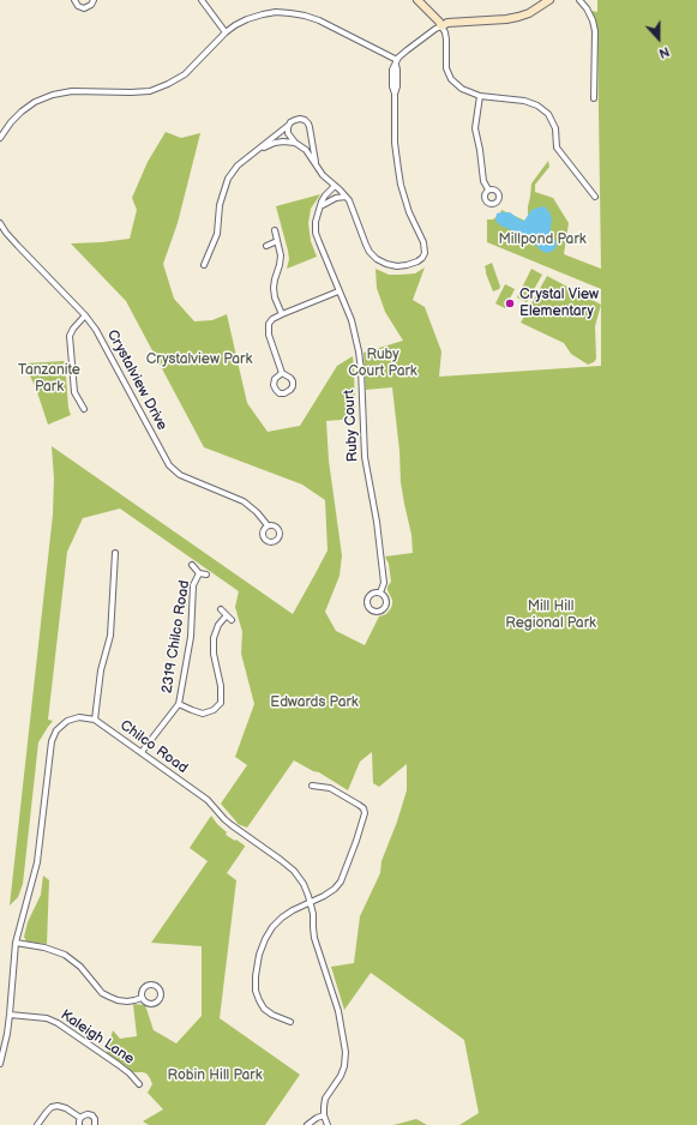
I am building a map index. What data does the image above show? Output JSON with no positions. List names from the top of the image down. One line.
{"streets":{"street":["Crystalview Drive","Ruby Court","2319 Chilco Road","Chilco Road","Kaleigh Lane"]},"crossings":[["2319 Chilco Road","Chilco Road"]],"parks":["Millpond Park","Ruby Court Park","Crystalview Park","Tanzanite Park","Mill Hill Regional Park","Edwards Park","Robin Hill Park"],"places":["Crystal View Elementary"],"north":"bottom"}
